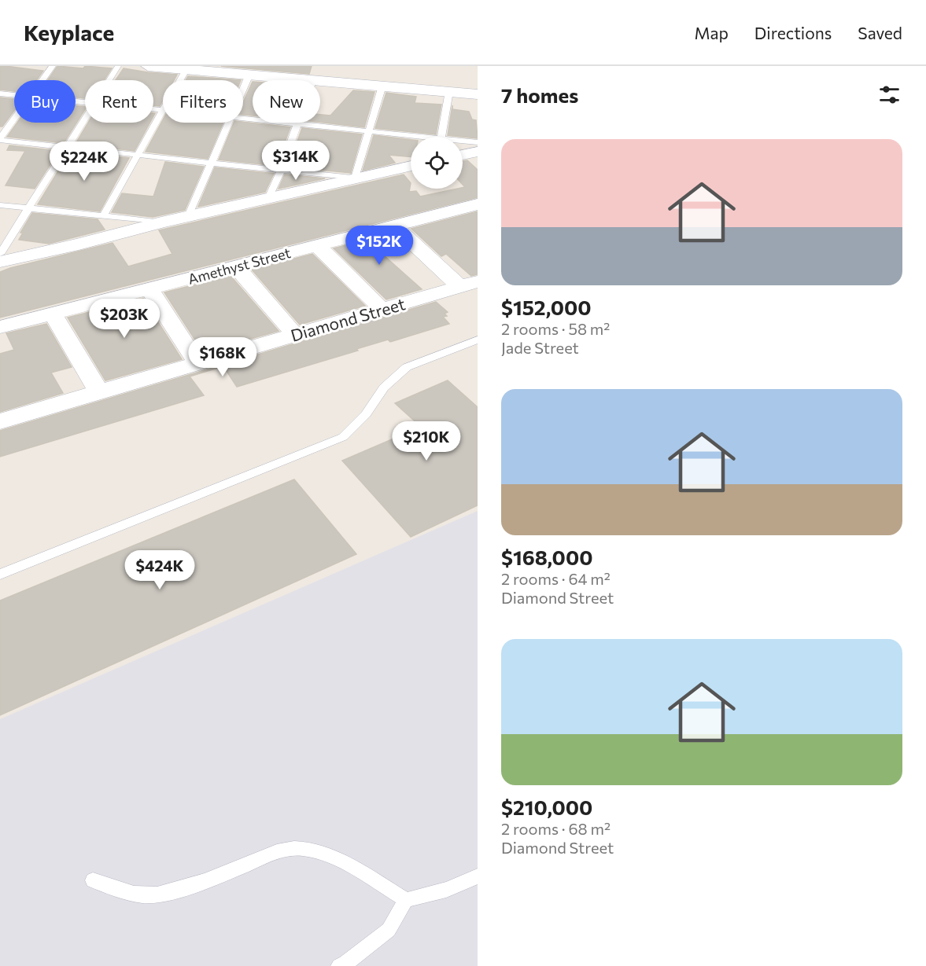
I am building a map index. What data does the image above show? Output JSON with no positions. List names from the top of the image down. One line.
{"streets":{"street":["Amethyst Street","Diamond Street"]},"page":{"header":"Keyplace","nav":["Map","Directions","Saved"],"heading":"7 homes","chip":["Buy","Rent","Filters","New"],"list":[{"name":"$152,000","note":"2 rooms · 58 m² · Jade Street"},{"name":"$168,000","note":"2 rooms · 64 m² · Diamond Street"},{"name":"$210,000","note":"2 rooms · 68 m² · Diamond Street"}],"price":["$314K","$224K","$152K","$203K","$168K","$210K","$424K"]}}
